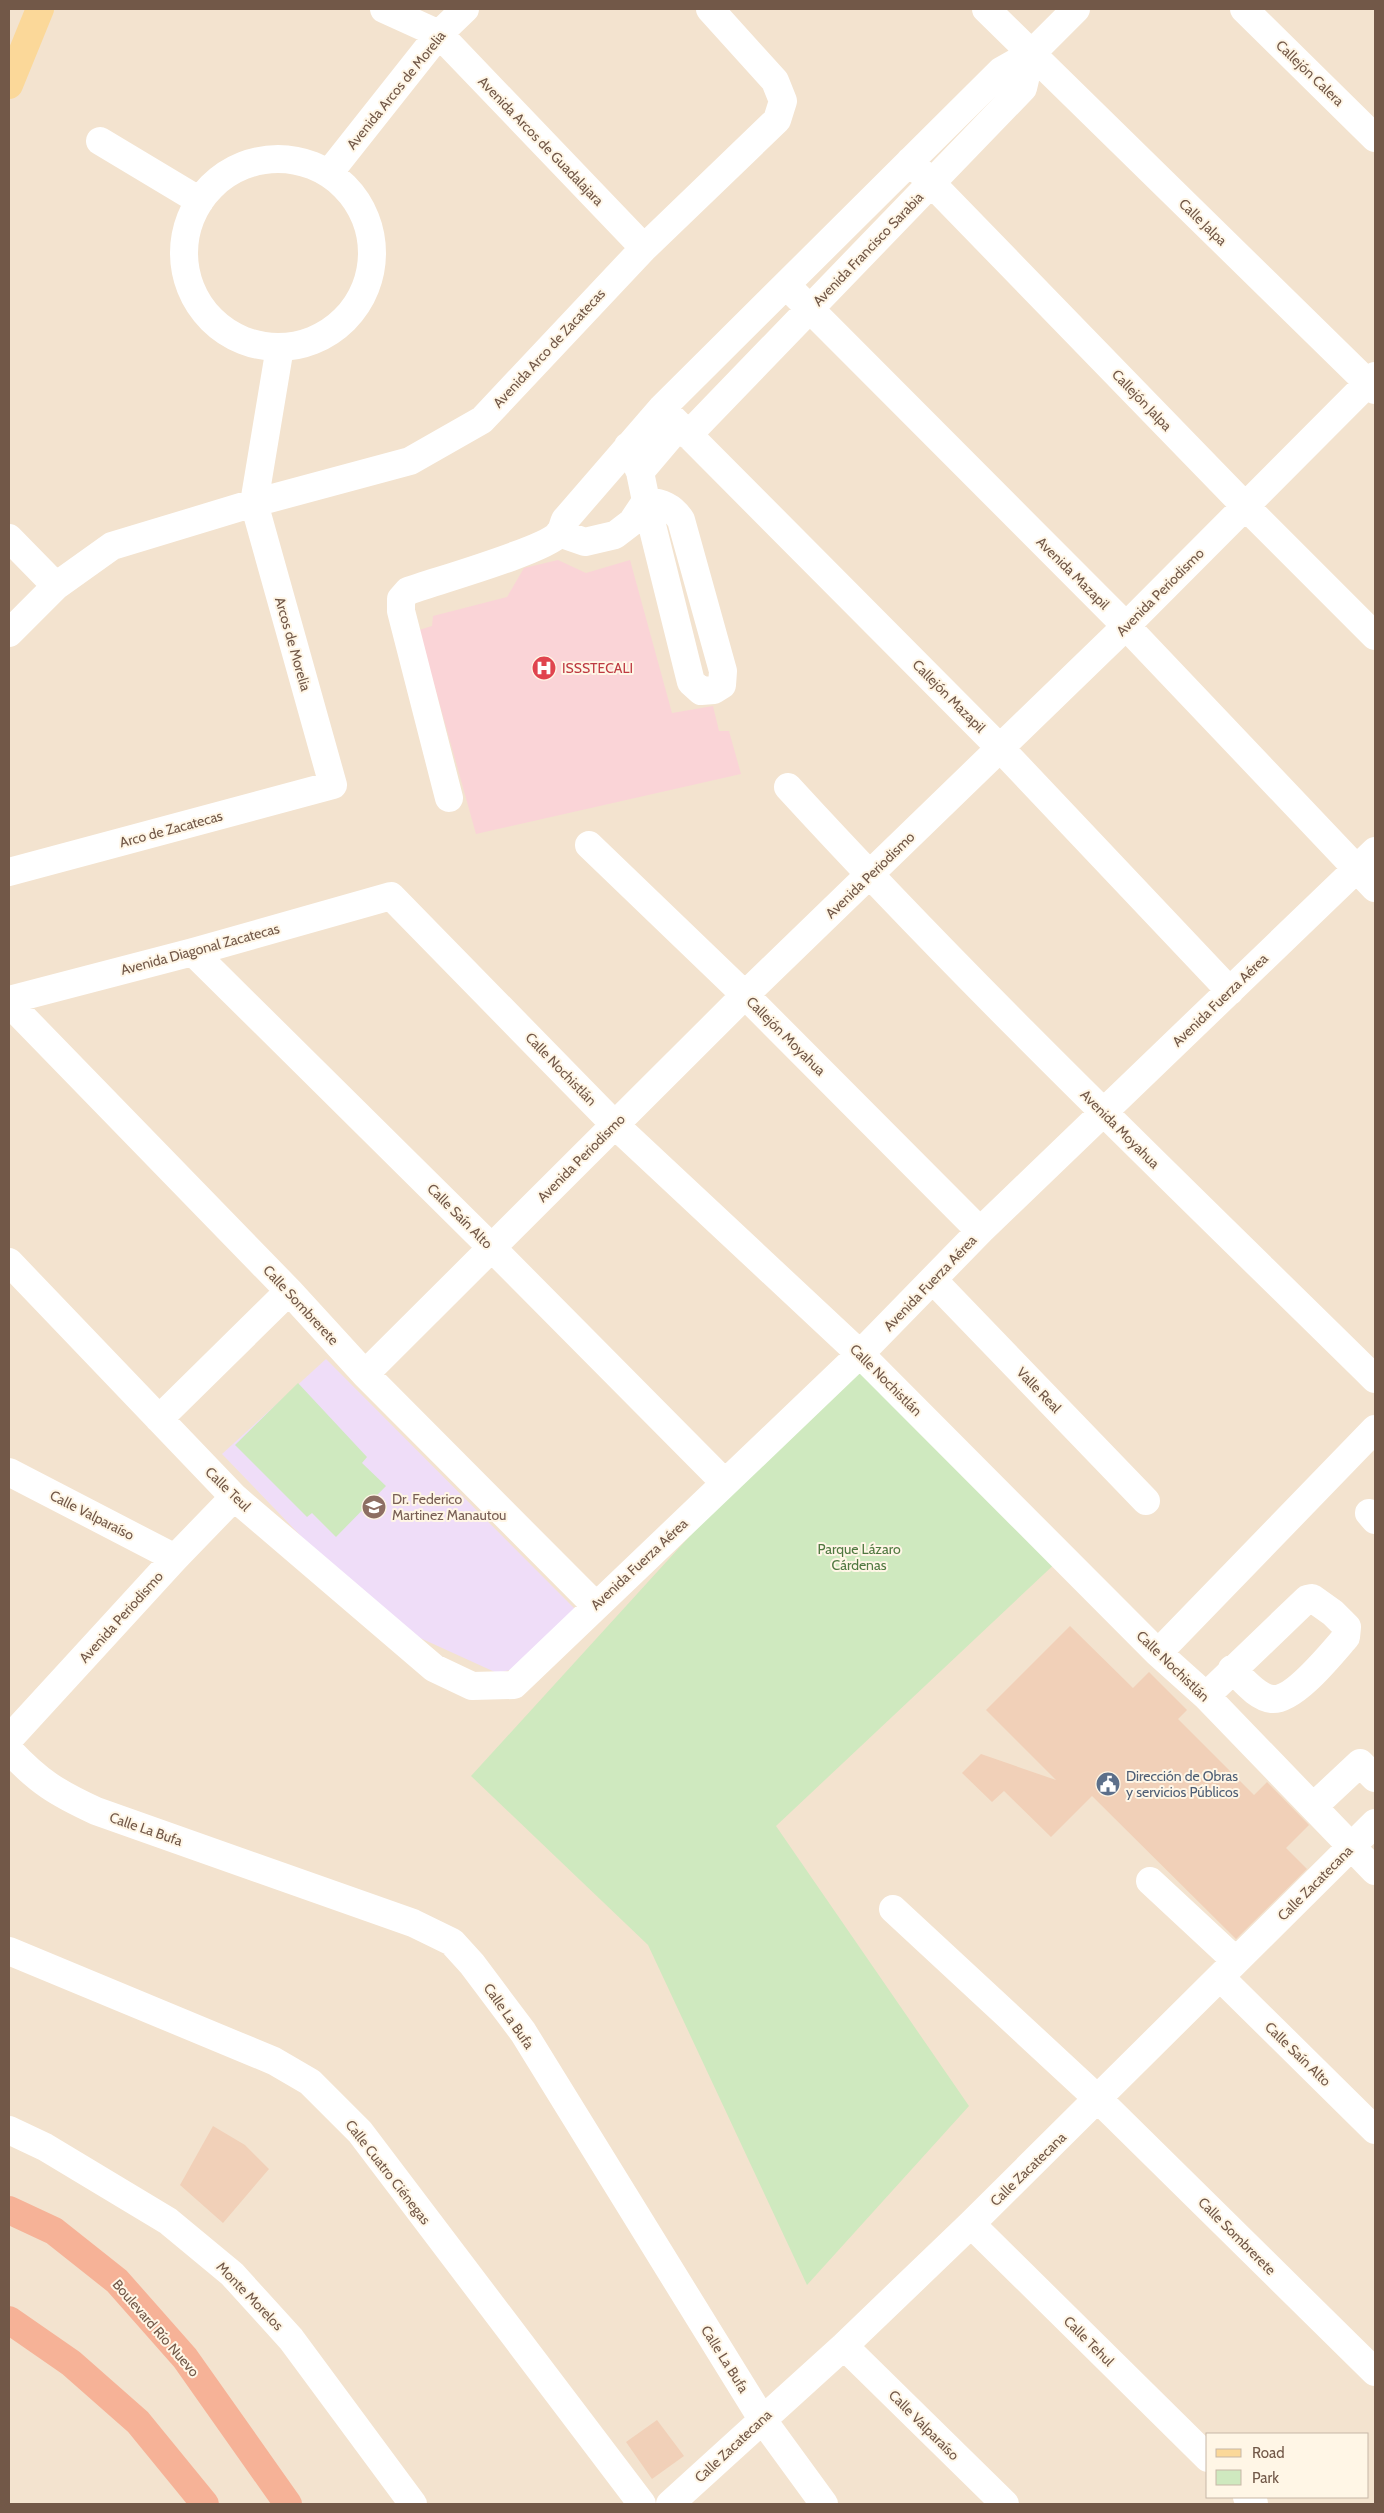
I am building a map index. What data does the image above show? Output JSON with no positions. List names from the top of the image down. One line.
{"streets":{"highway":["Boulevard Río Nuevo"],"street":["Callejón Calera","Avenida Arcos de Morelia","Avenida Arcos de Guadalajara","Calle Jalpa","Avenida Francisco Sarabia","Avenida Arco de Zacatecas","Callejón Jalpa","Avenida Mazapil","Avenida Periodismo","Arcos de Morelia","Callejón Mazapil","Arco de Zacatecas","Avenida Diagonal Zacatecas","Avenida Fuerza Aérea","Callejón Moyahua","Calle Nochistlán","Avenida Moyahua","Calle Saín Alto","Calle Sombrerete","Valle Real","Calle Teul","Calle Valparaíso","Calle La Bufa","Calle Zacatecana","Calle Cuatro Ciénegas","Monte Morelos","Calle Tehul"]},"crossings":[["Avenida Arcos de Morelia","Avenida Arcos de Guadalajara"],["Avenida Arcos de Guadalajara","Avenida Arco de Zacatecas"],["Calle Jalpa","Avenida Francisco Sarabia"],["Calle Jalpa","Avenida Periodismo"],["Avenida Francisco Sarabia","Callejón Jalpa"],["Avenida Francisco Sarabia","Avenida Mazapil"],["Avenida Francisco Sarabia","Callejón Mazapil"],["Avenida Arco de Zacatecas","Arcos de Morelia"],["Callejón Jalpa","Avenida Periodismo"],["Avenida Mazapil","Avenida Periodismo"],["Avenida Mazapil","Avenida Fuerza Aérea"],["Avenida Periodismo","Callejón Mazapil"],["Avenida Periodismo","Callejón Moyahua"],["Avenida Periodismo","Calle Nochistlán"],["Avenida Periodismo","Avenida Moyahua"],["Avenida Periodismo","Calle Saín Alto"],["Avenida Periodismo","Calle Sombrerete"],["Avenida Periodismo","Calle Teul"],["Avenida Periodismo","Calle Valparaíso"],["Arcos de Morelia","Arco de Zacatecas"],["Callejón Mazapil","Avenida Fuerza Aérea"],["Avenida Diagonal Zacatecas","Calle Nochistlán"],["Avenida Diagonal Zacatecas","Calle Saín Alto"],["Avenida Diagonal Zacatecas","Calle Sombrerete"],["Avenida Fuerza Aérea","Callejón Moyahua"],["Avenida Fuerza Aérea","Calle Nochistlán"],["Avenida Fuerza Aérea","Avenida Moyahua"],["Avenida Fuerza Aérea","Calle Saín Alto"],["Avenida Fuerza Aérea","Calle Sombrerete"],["Avenida Fuerza Aérea","Valle Real"],["Avenida Fuerza Aérea","Calle Teul"],["Calle Nochistlán","Calle Zacatecana"],["Calle Saín Alto","Calle Zacatecana"],["Calle Sombrerete","Calle Zacatecana"],["Calle Valparaíso","Calle Zacatecana"],["Calle La Bufa","Calle Zacatecana"],["Calle Zacatecana","Calle Tehul"]],"parks":["Parque Lázaro Cárdenas"],"places":{"hospital":["ISSSTECALI"],"school or university":["Dr. Federico Martinez Manautou"],"public building":["Dirección de Obras y servicios Públicos"]},"legend":["Road","Park"]}
